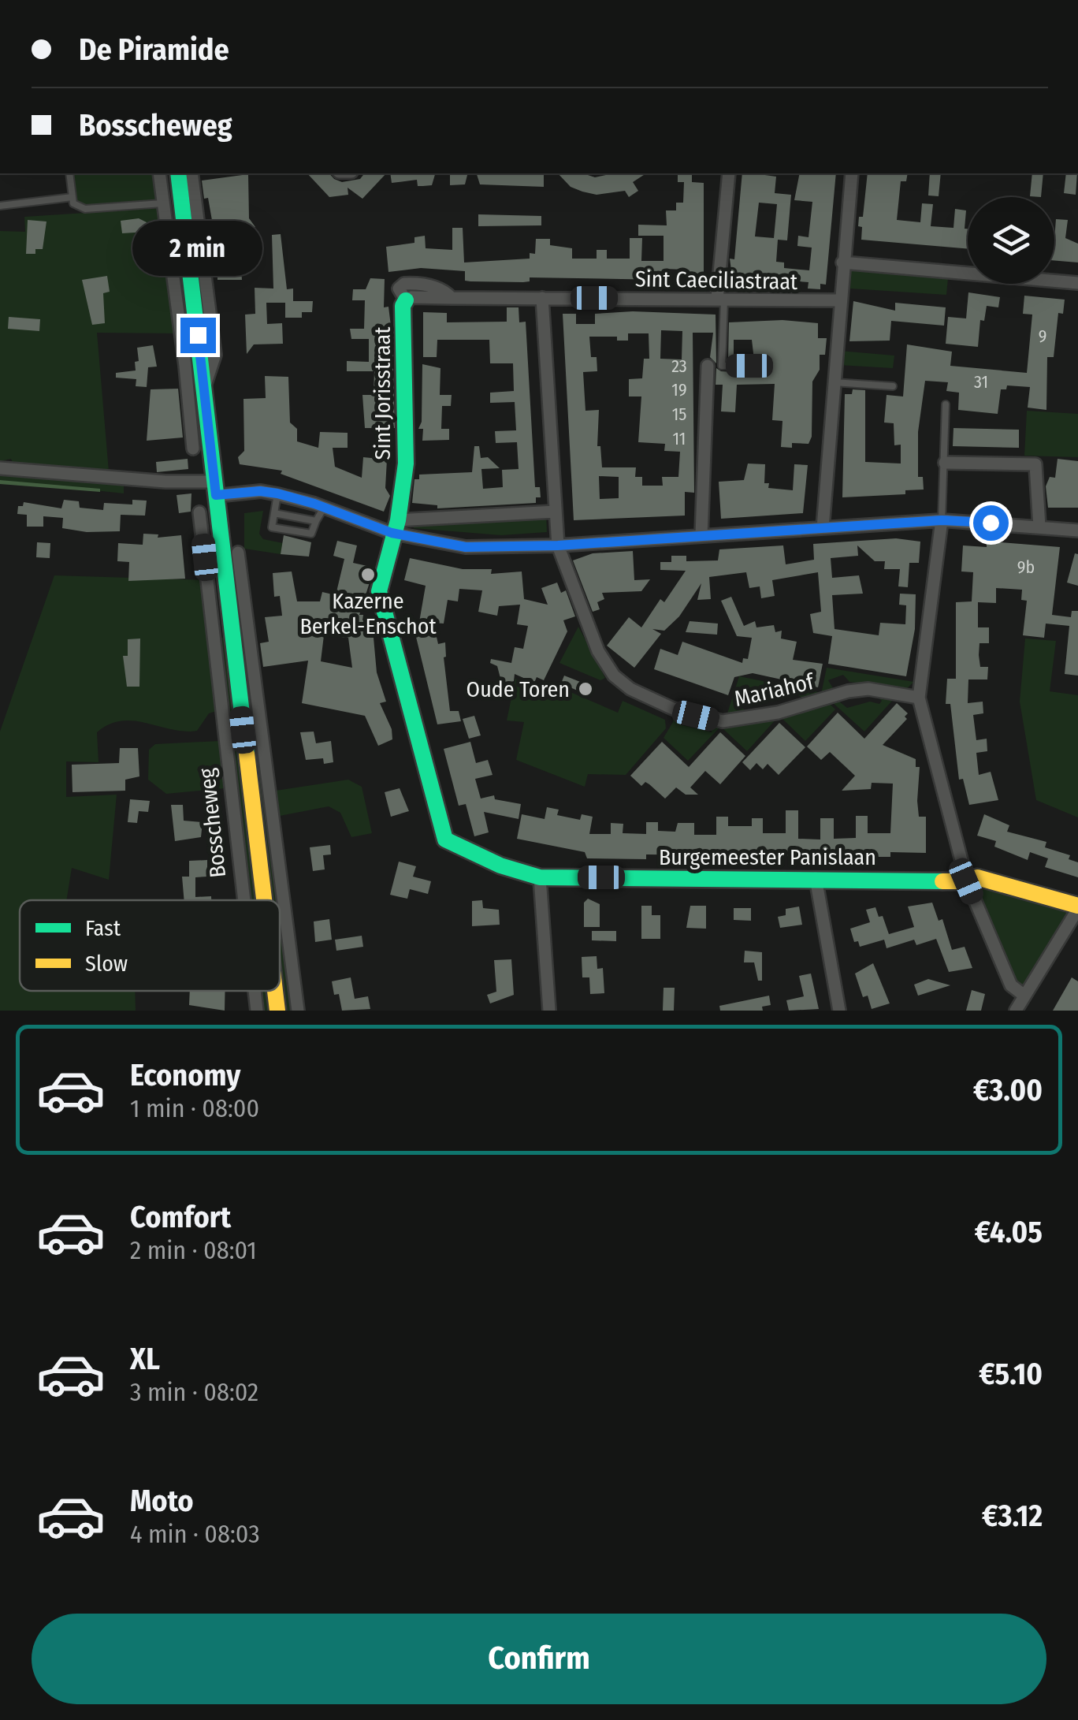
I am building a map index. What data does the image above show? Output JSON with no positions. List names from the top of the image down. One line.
{"streets":{"street":["Sint Caeciliastraat","Sint Jorisstraat","Mariahof","Bosscheweg","Burgemeester Panislaan"]},"crossings":[["Sint Caeciliastraat","Sint Jorisstraat"],["Sint Caeciliastraat","Mariahof"],["Sint Jorisstraat","Burgemeester Panislaan"]],"places":["Kazerne Berkel-Enschot","Oude Toren"],"house_numbers":["9","23","31","19","15","11","9b"],"legend":["Fast","Slow"],"page":{"banner":["De Piramide","Bosscheweg"],"bubble":"2 min","list":[{"name":"Economy","note":"1 min · 08:00","value":"€3.00"},{"name":"Comfort","note":"2 min · 08:01","value":"€4.05"},{"name":"XL","note":"3 min · 08:02","value":"€5.10"},{"name":"Moto","note":"4 min · 08:03","value":"€3.12"}],"buttons":"Confirm"}}
